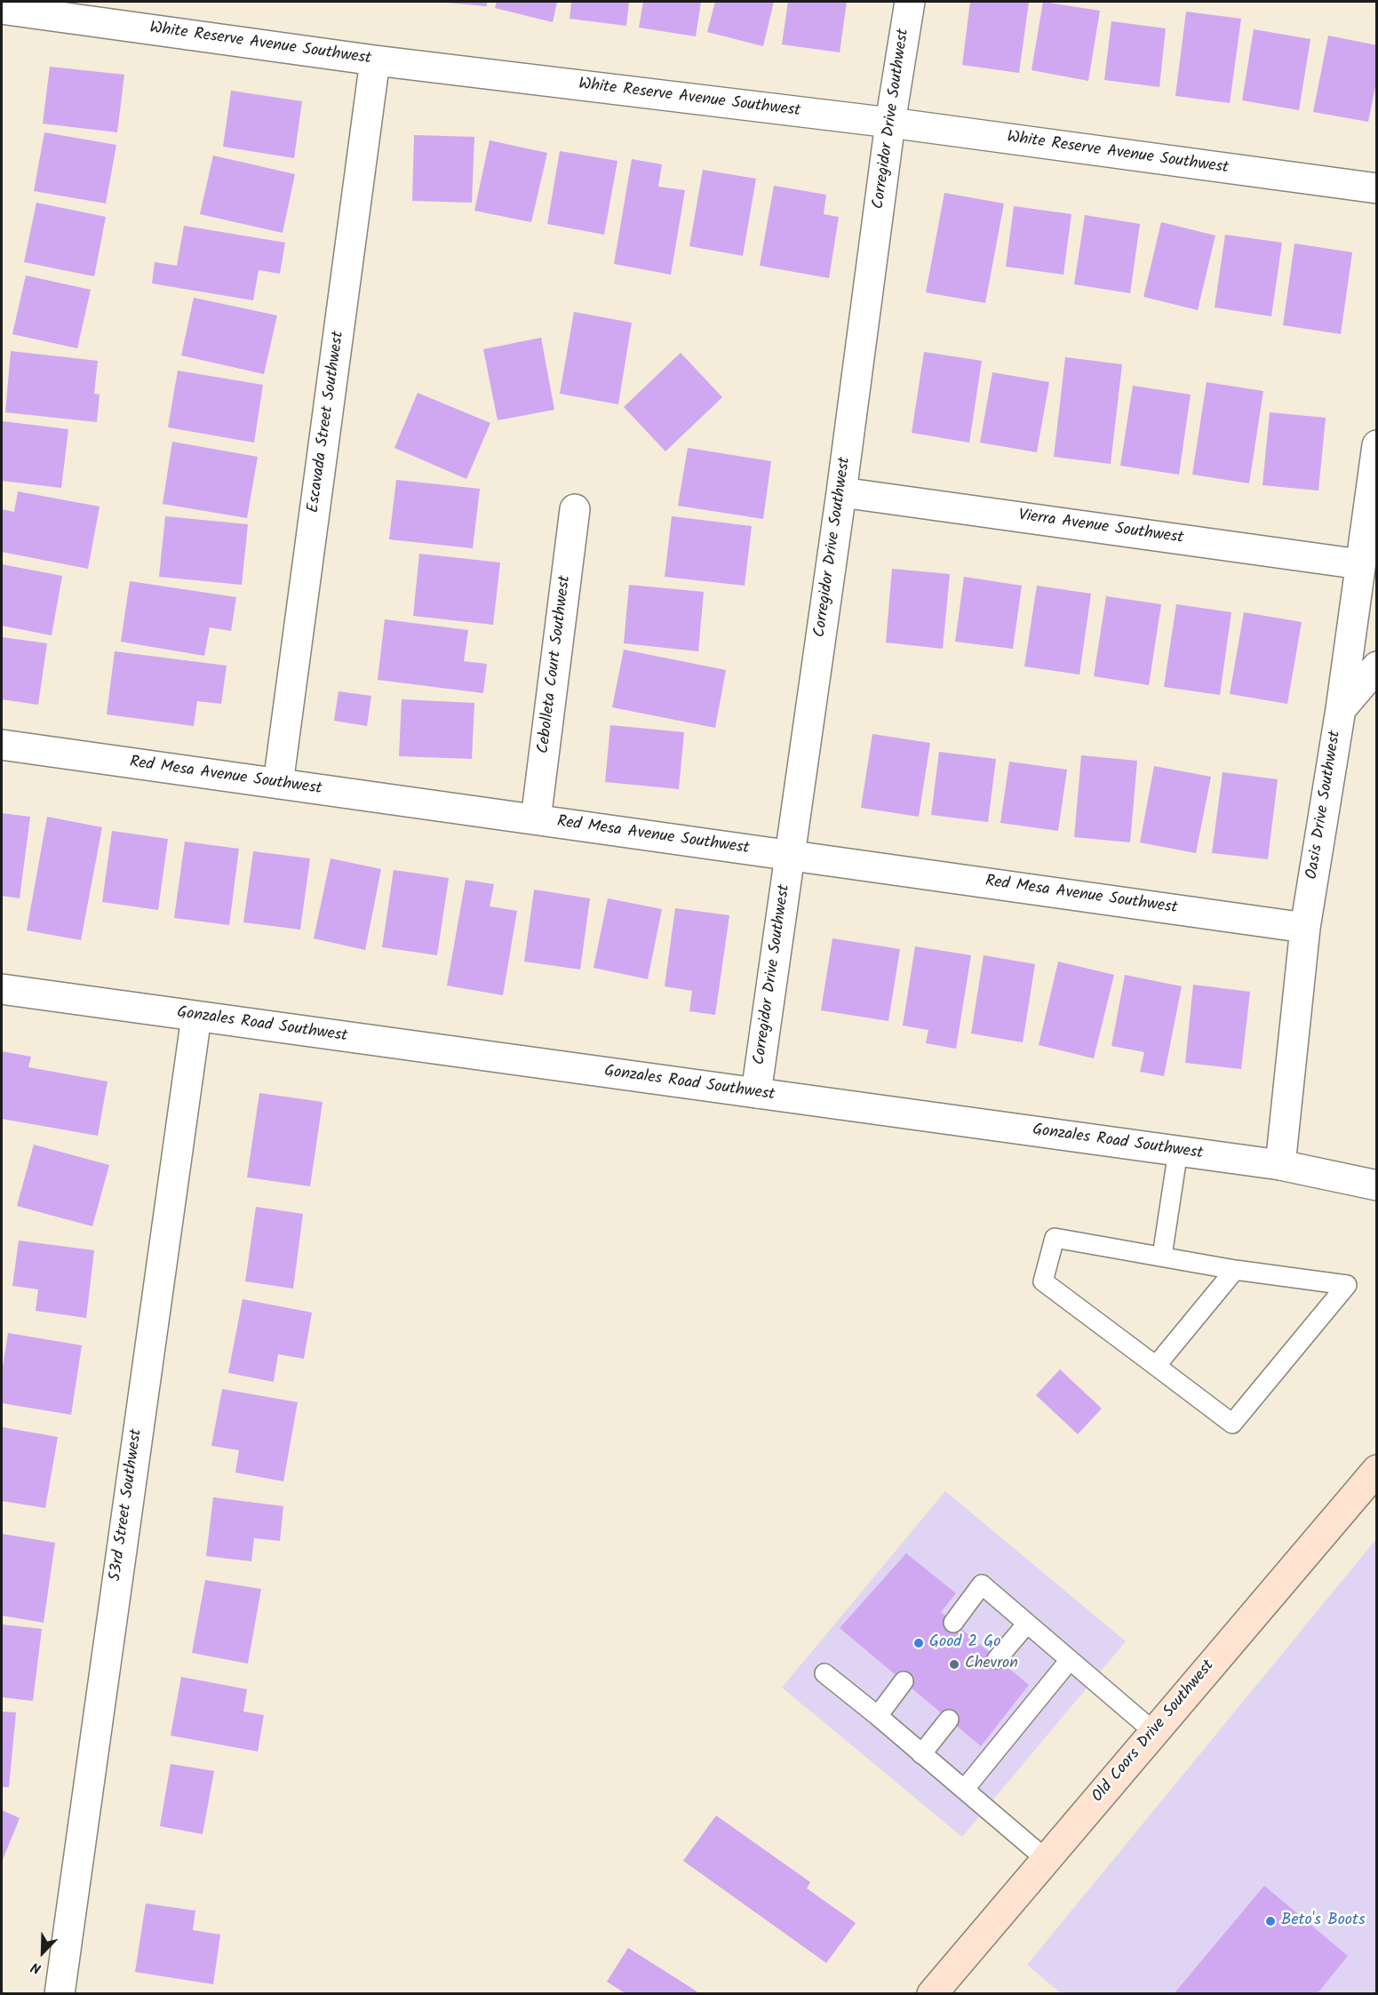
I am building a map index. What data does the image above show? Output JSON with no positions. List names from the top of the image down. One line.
{"streets":{"main road":["Old Coors Drive Southwest"],"street":["White Reserve Avenue Southwest","Corregidor Drive Southwest","Escavada Street Southwest","Vierra Avenue Southwest","Cebolleta Court Southwest","Red Mesa Avenue Southwest","Oasis Drive Southwest","Gonzales Road Southwest","53rd Street Southwest"]},"crossings":[["White Reserve Avenue Southwest","Corregidor Drive Southwest"],["White Reserve Avenue Southwest","Escavada Street Southwest"],["Corregidor Drive Southwest","Vierra Avenue Southwest"],["Corregidor Drive Southwest","Red Mesa Avenue Southwest"],["Corregidor Drive Southwest","Gonzales Road Southwest"],["Escavada Street Southwest","Red Mesa Avenue Southwest"],["Vierra Avenue Southwest","Oasis Drive Southwest"],["Cebolleta Court Southwest","Red Mesa Avenue Southwest"],["Red Mesa Avenue Southwest","Oasis Drive Southwest"],["Oasis Drive Southwest","Gonzales Road Southwest"],["Gonzales Road Southwest","53rd Street Southwest"]],"places":["Good 2 Go","Chevron","Beto's Boots"],"north":"bottom left"}
